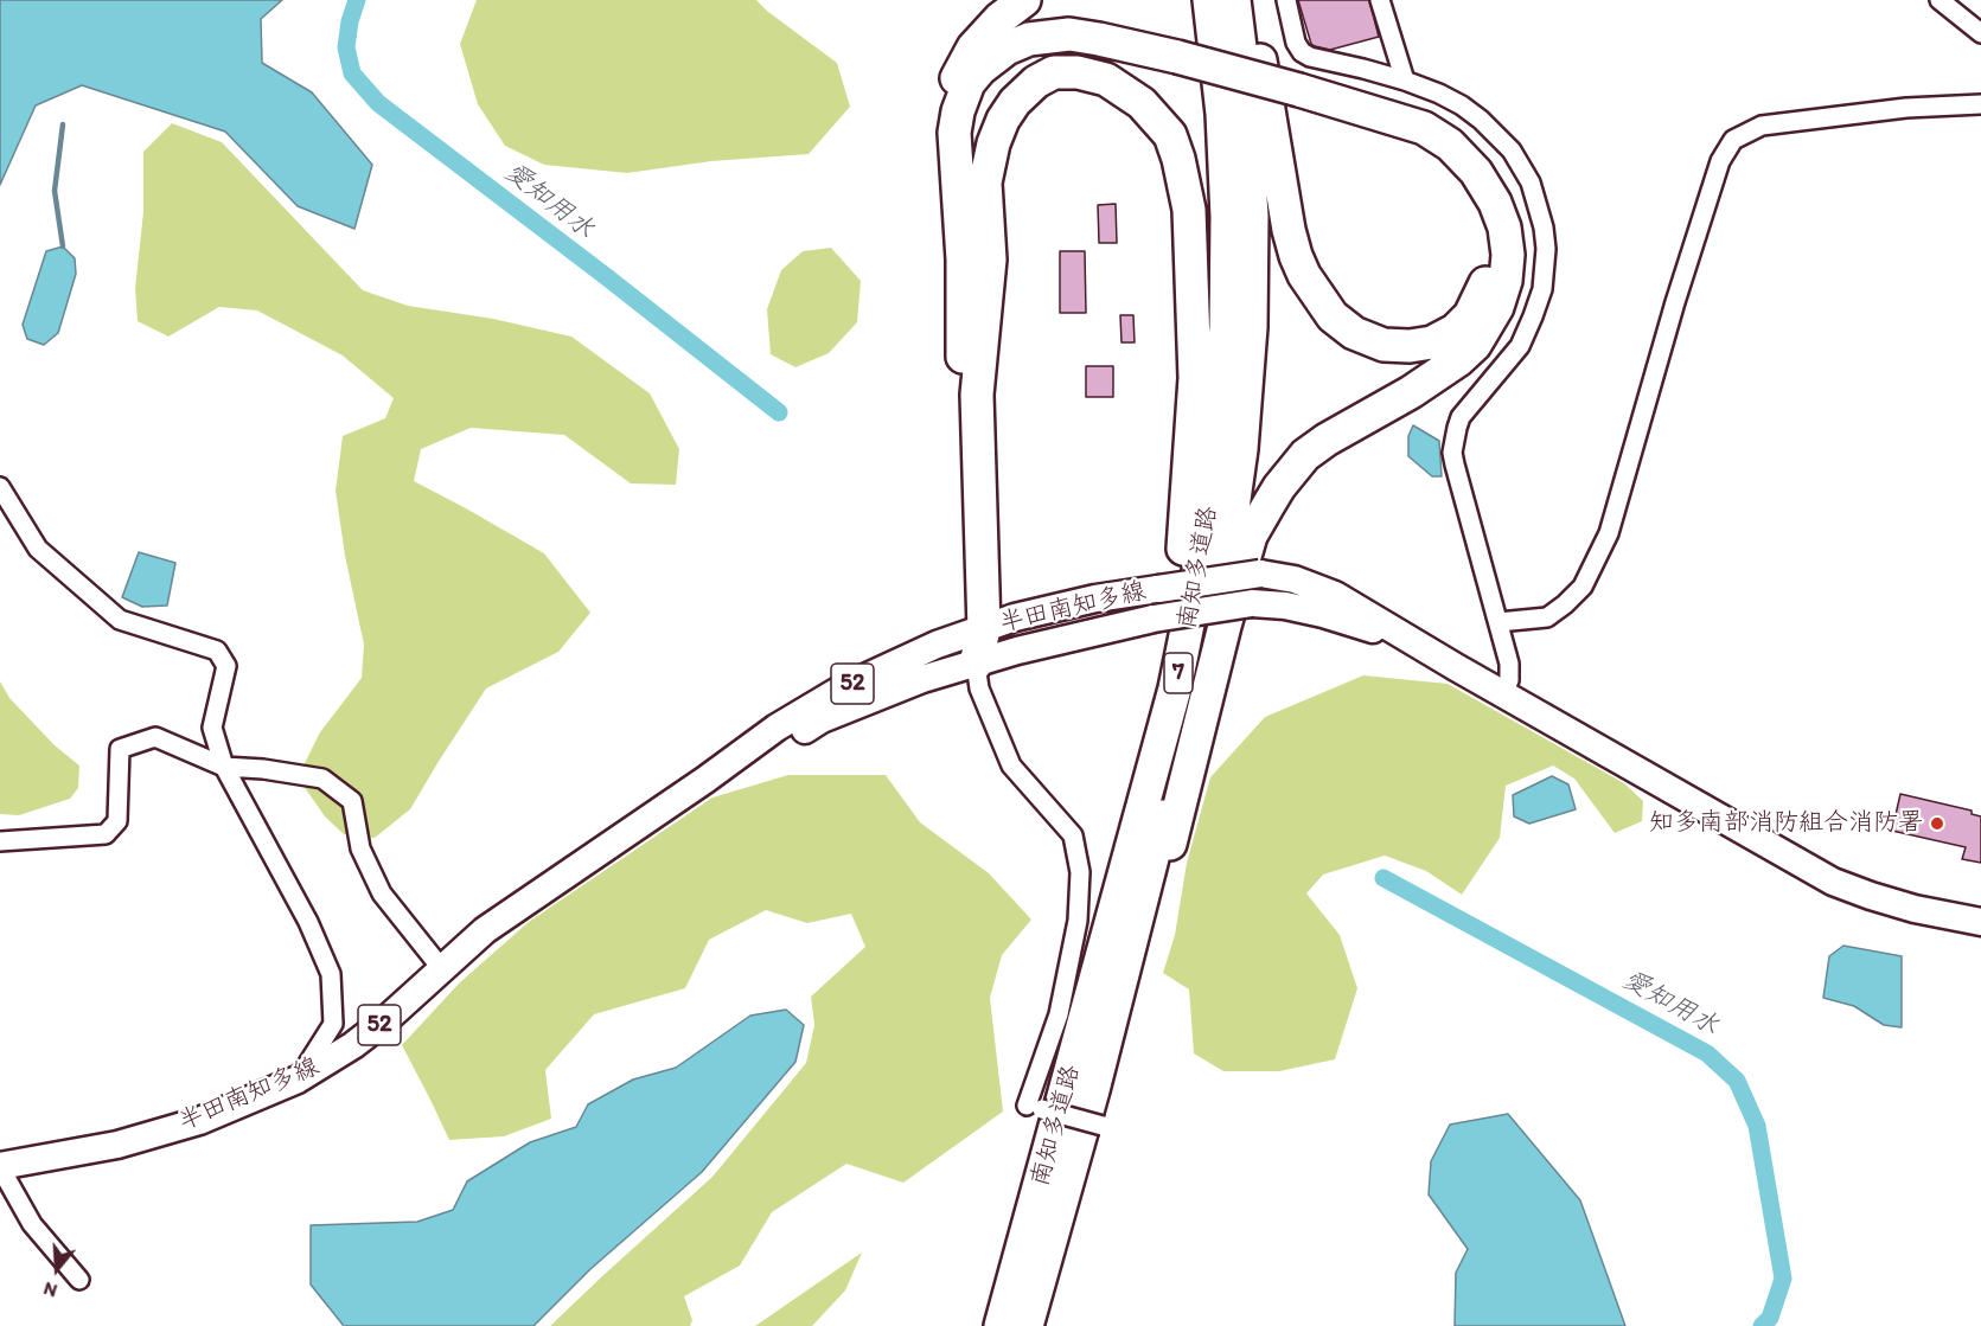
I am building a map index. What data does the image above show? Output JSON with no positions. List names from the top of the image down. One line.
{"streets":{"highway":["南知多道路","7"],"main road":["半田南知多線","52"]},"water":["愛知用水"],"places":["知多南部消防組合消防署"],"north":"bottom"}
